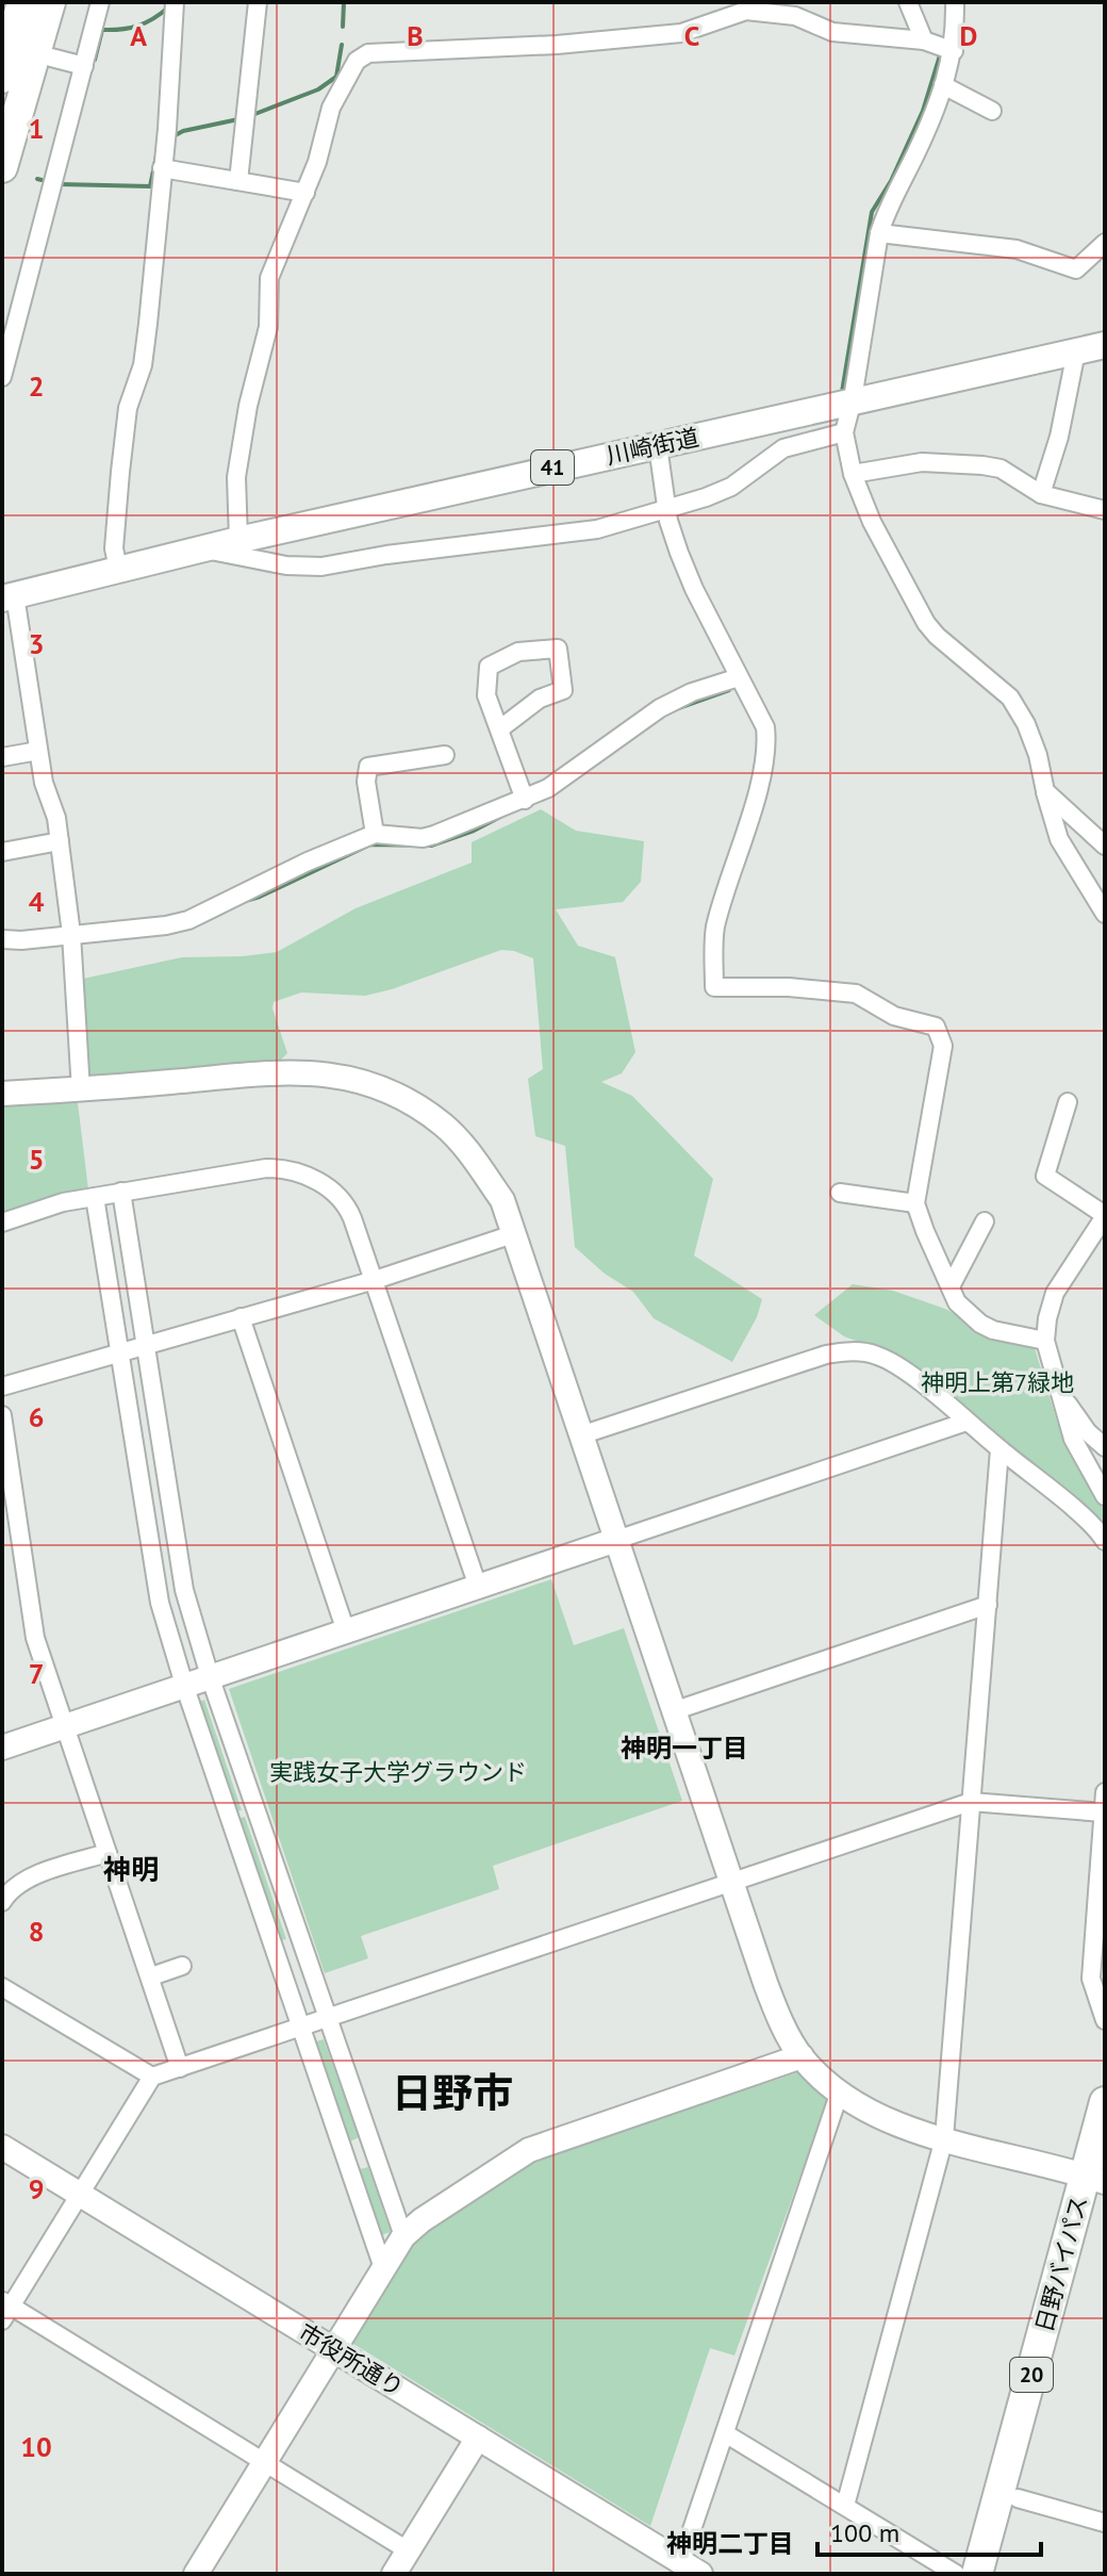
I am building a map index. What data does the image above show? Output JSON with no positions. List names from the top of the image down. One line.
{"streets":{"highway":["日野バイパス","20"],"main road":["川崎街道","41"],"street":["市役所通り"]},"districts":["神明一丁目","神明","日野市","神明二丁目"],"parks":["神明上第7緑地","実践女子大学グラウンド"],"scale_bar":"100 m","grid":{"columns":["A","B","C","D"],"rows":["1","2","3","4","5","6","7","8","9","10"]}}
